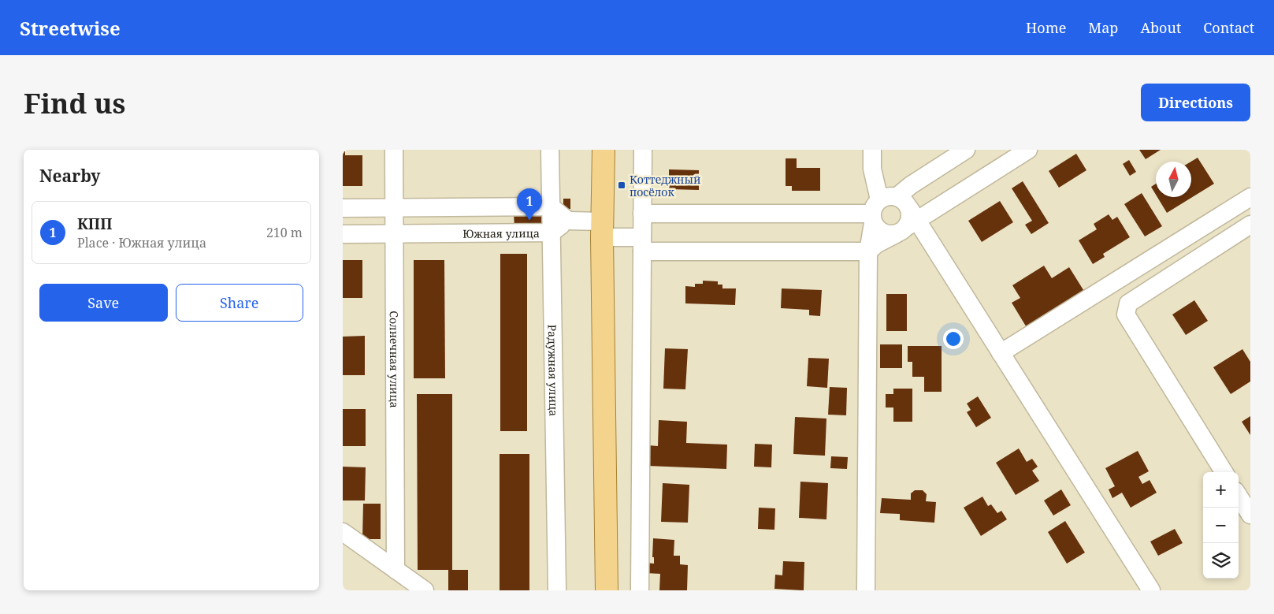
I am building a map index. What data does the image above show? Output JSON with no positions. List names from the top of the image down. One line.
{"streets":{"street":["Южная улица","Солнечная улица","Радужная улица"]},"crossings":[["Южная улица","Солнечная улица"],["Южная улица","Радужная улица"]],"places":{"transit":["Коттеджный посёлок"]},"north":"top","page":{"header":"Streetwise","nav":["Home","Map","About","Contact"],"buttons":["Directions",["Save","Share"]],"title":"Find us","heading":"Nearby","pins":"1","list":[{"mark":"1","name":"КПП","note":"Place · Южная улица","value":"210 m"}],"map_buttons":["+","−"]}}
